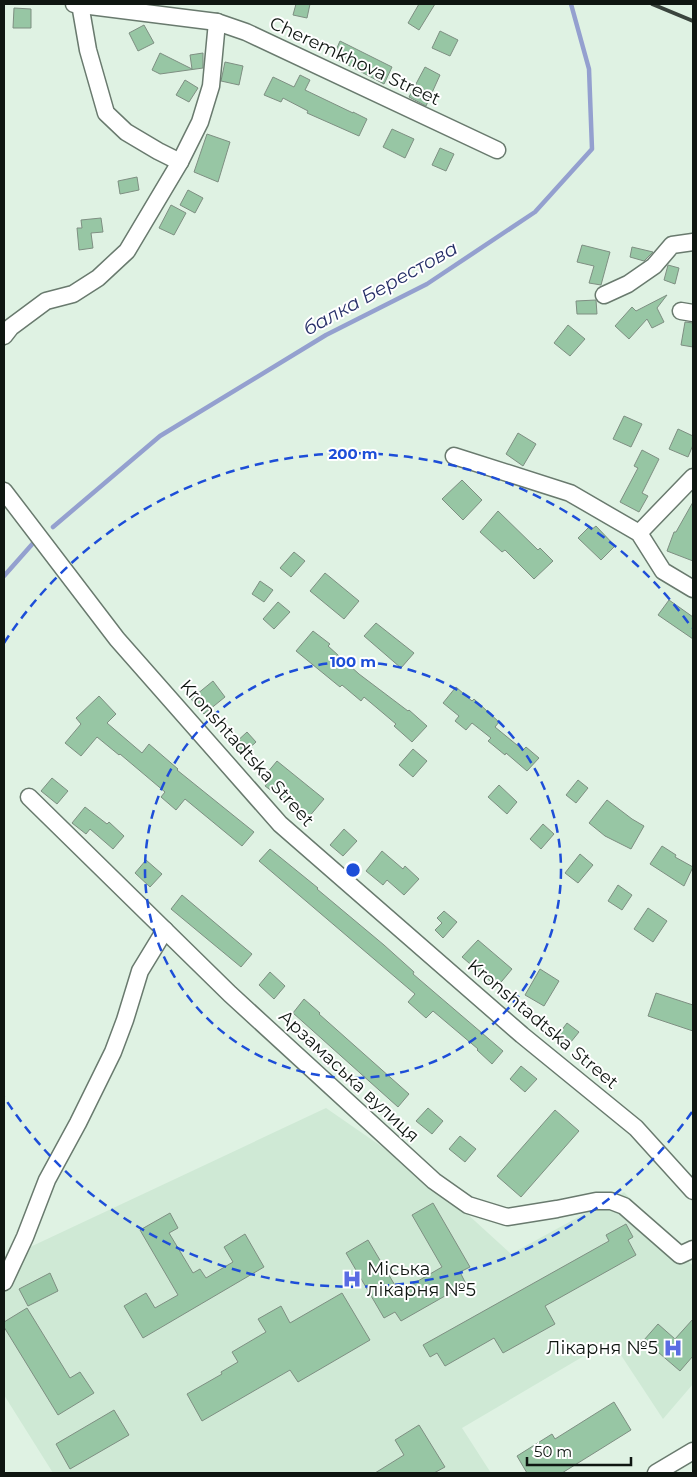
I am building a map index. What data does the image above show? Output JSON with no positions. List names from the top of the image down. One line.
{"streets":{"street":["Cheremkhova Street","Kronshtadtska Street","Арзамаська вулиця"]},"water":["балка Берестова"],"places":{"hospital":["Міська лікарня №5","Лікарня №5"]},"scale_bar":"50 m","rings":["200 m","100 m"]}
